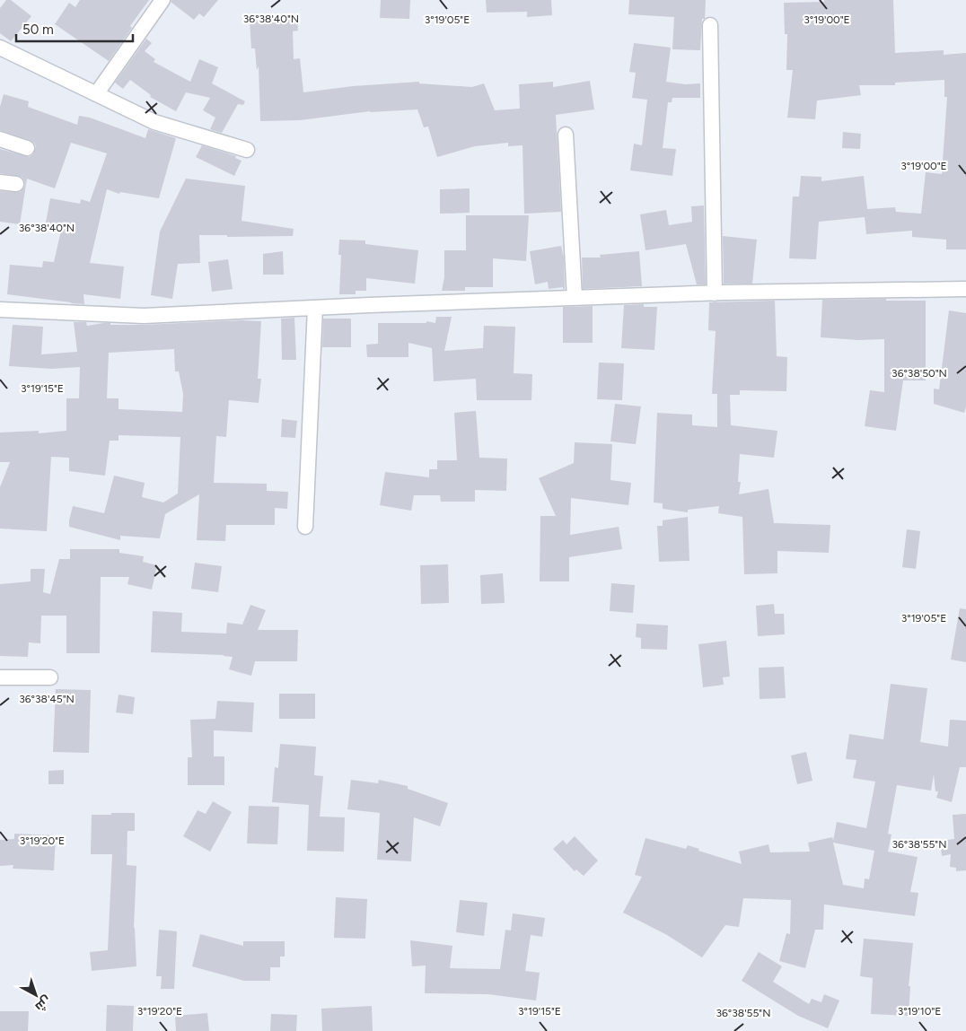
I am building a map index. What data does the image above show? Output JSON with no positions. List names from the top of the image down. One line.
{"scale_bar":"50 m","north":"bottom right","coordinates":["36°38'40\"N","3°19'00\"E","3°19'05\"E","36°38'50\"N","3°19'15\"E","36°38'45\"N","3°19'20\"E","36°38'55\"N","3°19'10\"E"]}
